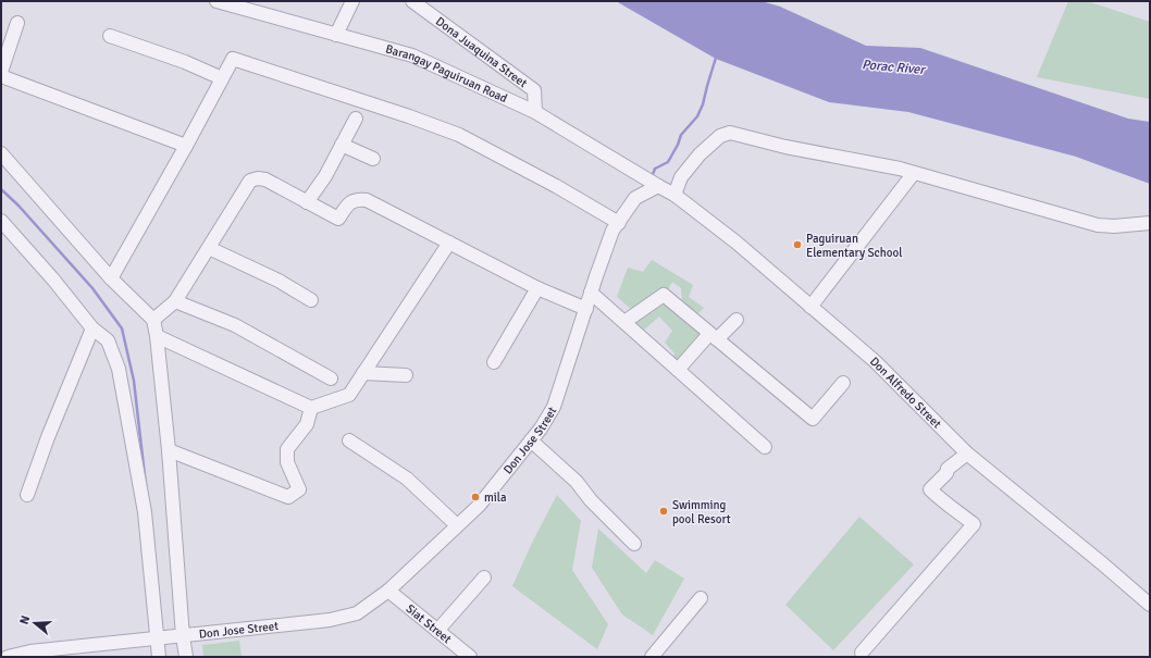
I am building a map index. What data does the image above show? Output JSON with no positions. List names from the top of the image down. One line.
{"streets":{"street":["Dona Juaquina Street","Barangay Paguiruan Road","Don Alfredo Street","Don Jose Street","Siat Street"]},"crossings":[["Dona Juaquina Street","Barangay Paguiruan Road"],["Barangay Paguiruan Road","Don Alfredo Street"],["Barangay Paguiruan Road","Don Jose Street"],["Don Alfredo Street","Don Jose Street"],["Don Jose Street","Siat Street"]],"water":["Porac River"],"places":["Paguiruan Elementary School","mila","Swimming pool Resort"],"north":"left"}
